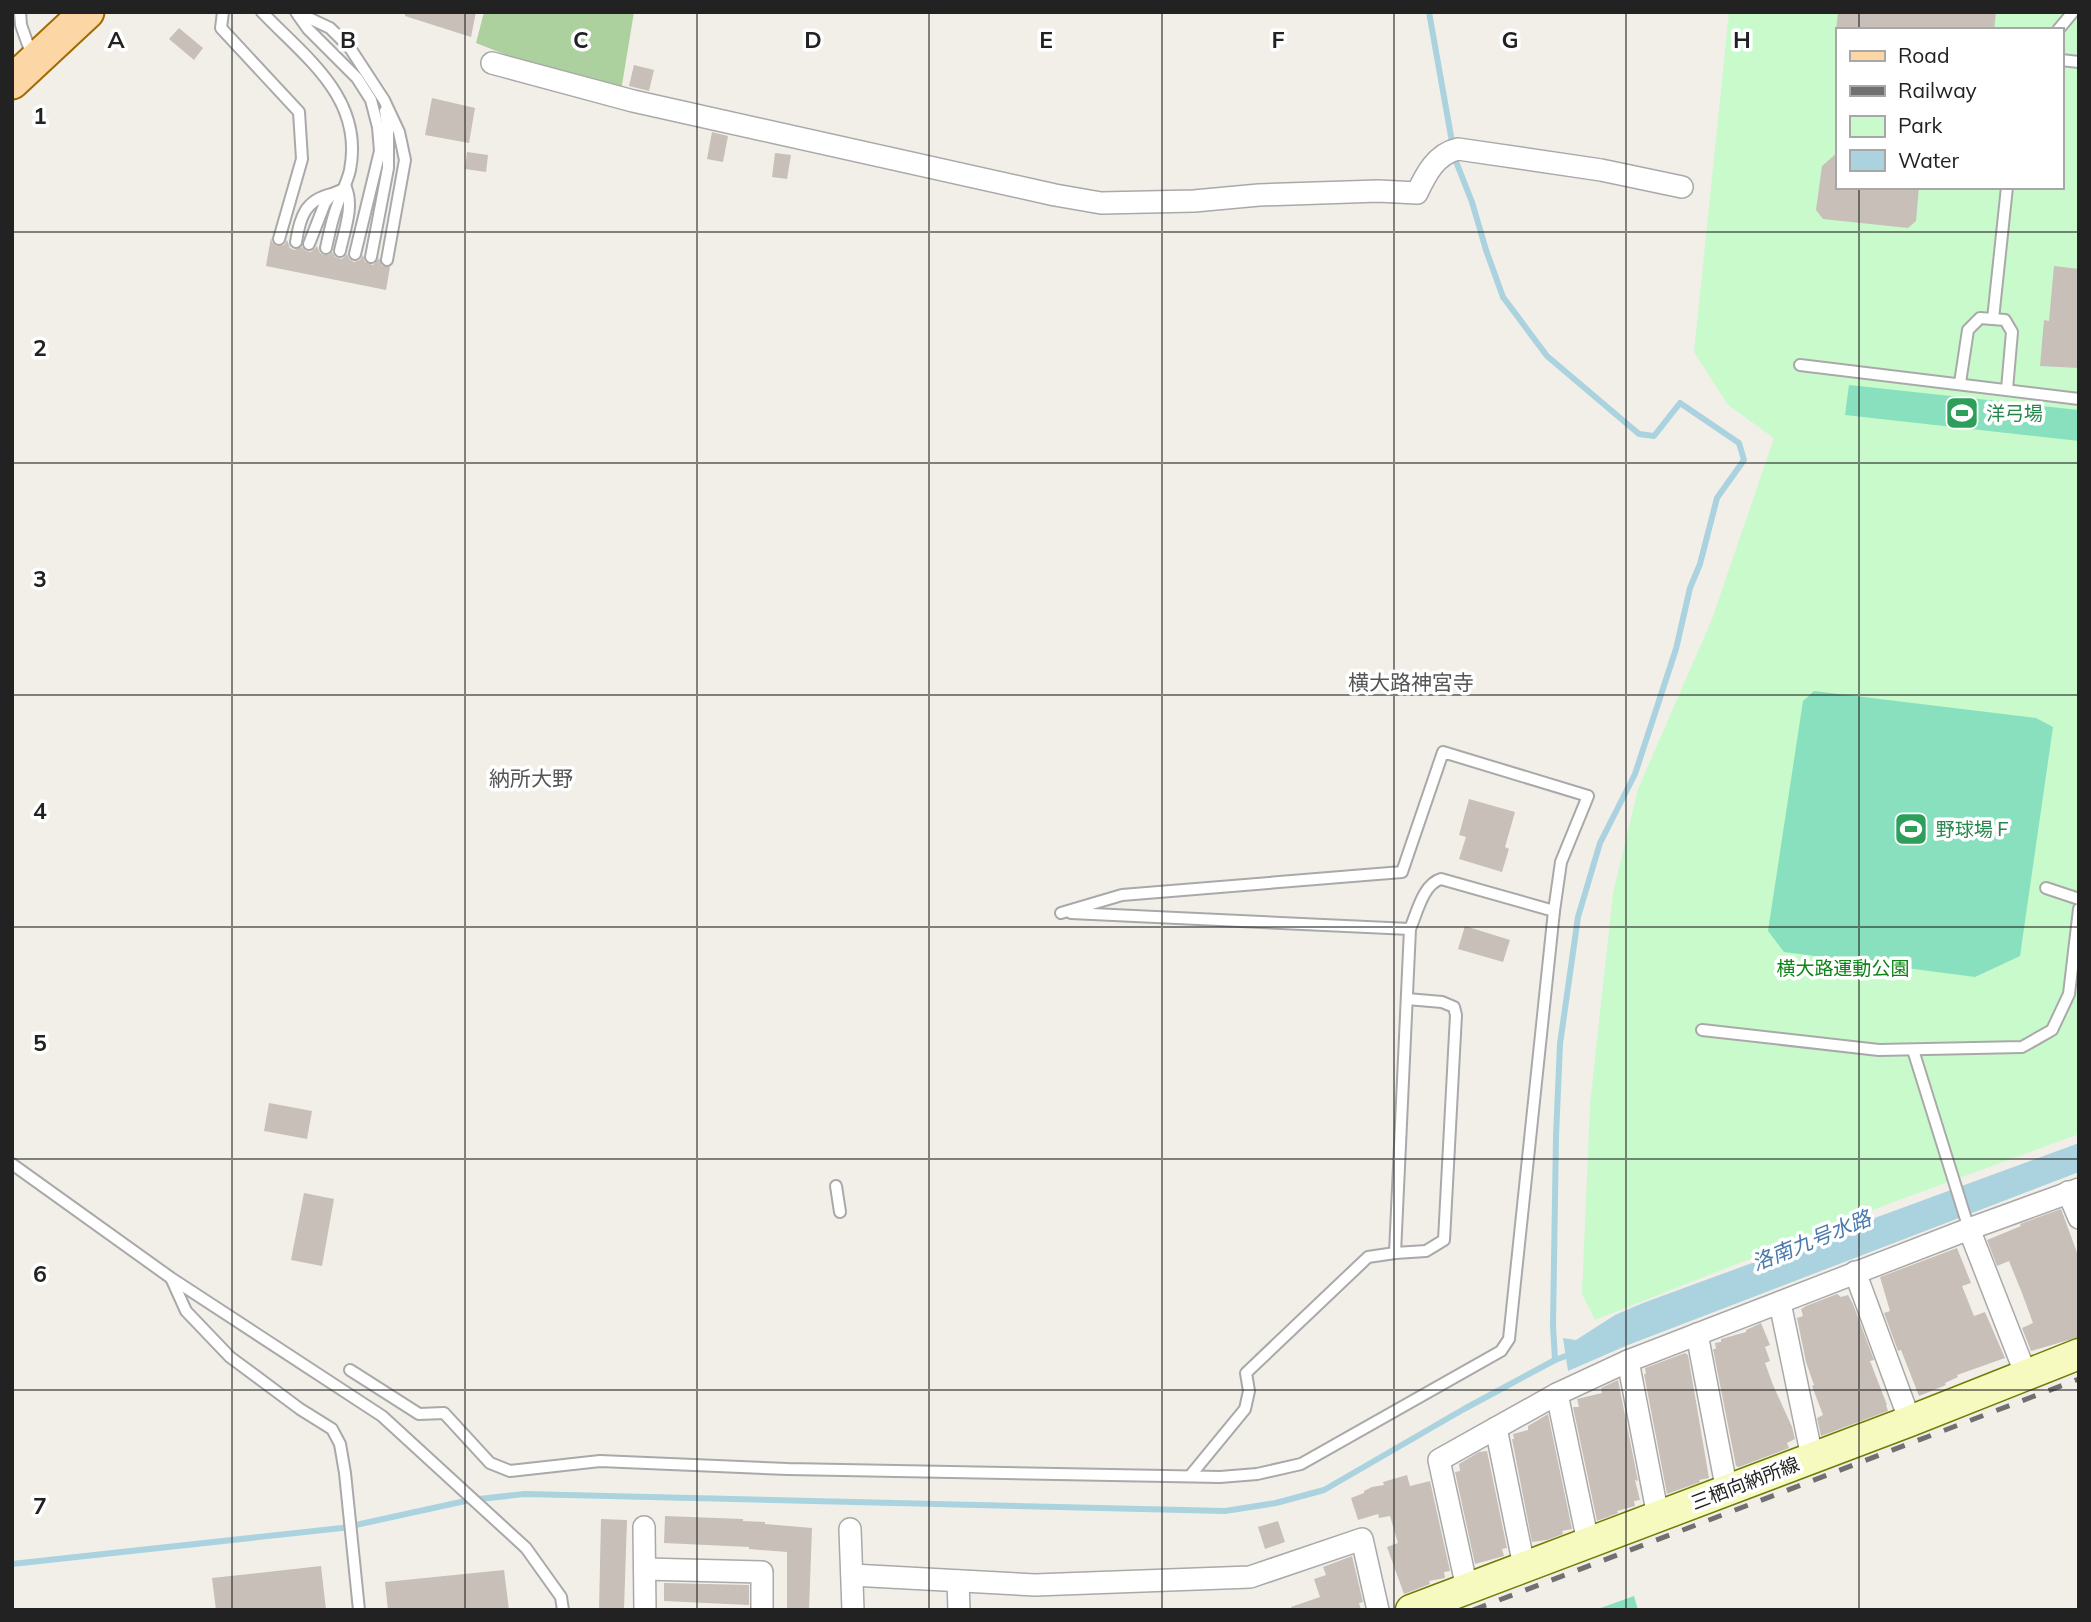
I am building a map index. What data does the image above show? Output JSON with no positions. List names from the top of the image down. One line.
{"streets":{"main road":["三栖向納所線"]},"districts":["横大路神宮寺","納所大野"],"water":["洛南九号水路"],"parks":["横大路運動公園"],"places":{"sports":["洋弓場","野球場Ｆ"]},"legend":["Road","Railway","Park","Water"],"grid":{"columns":["A","B","C","D","E","F","G","H"],"rows":["1","2","3","4","5","6","7"]}}
